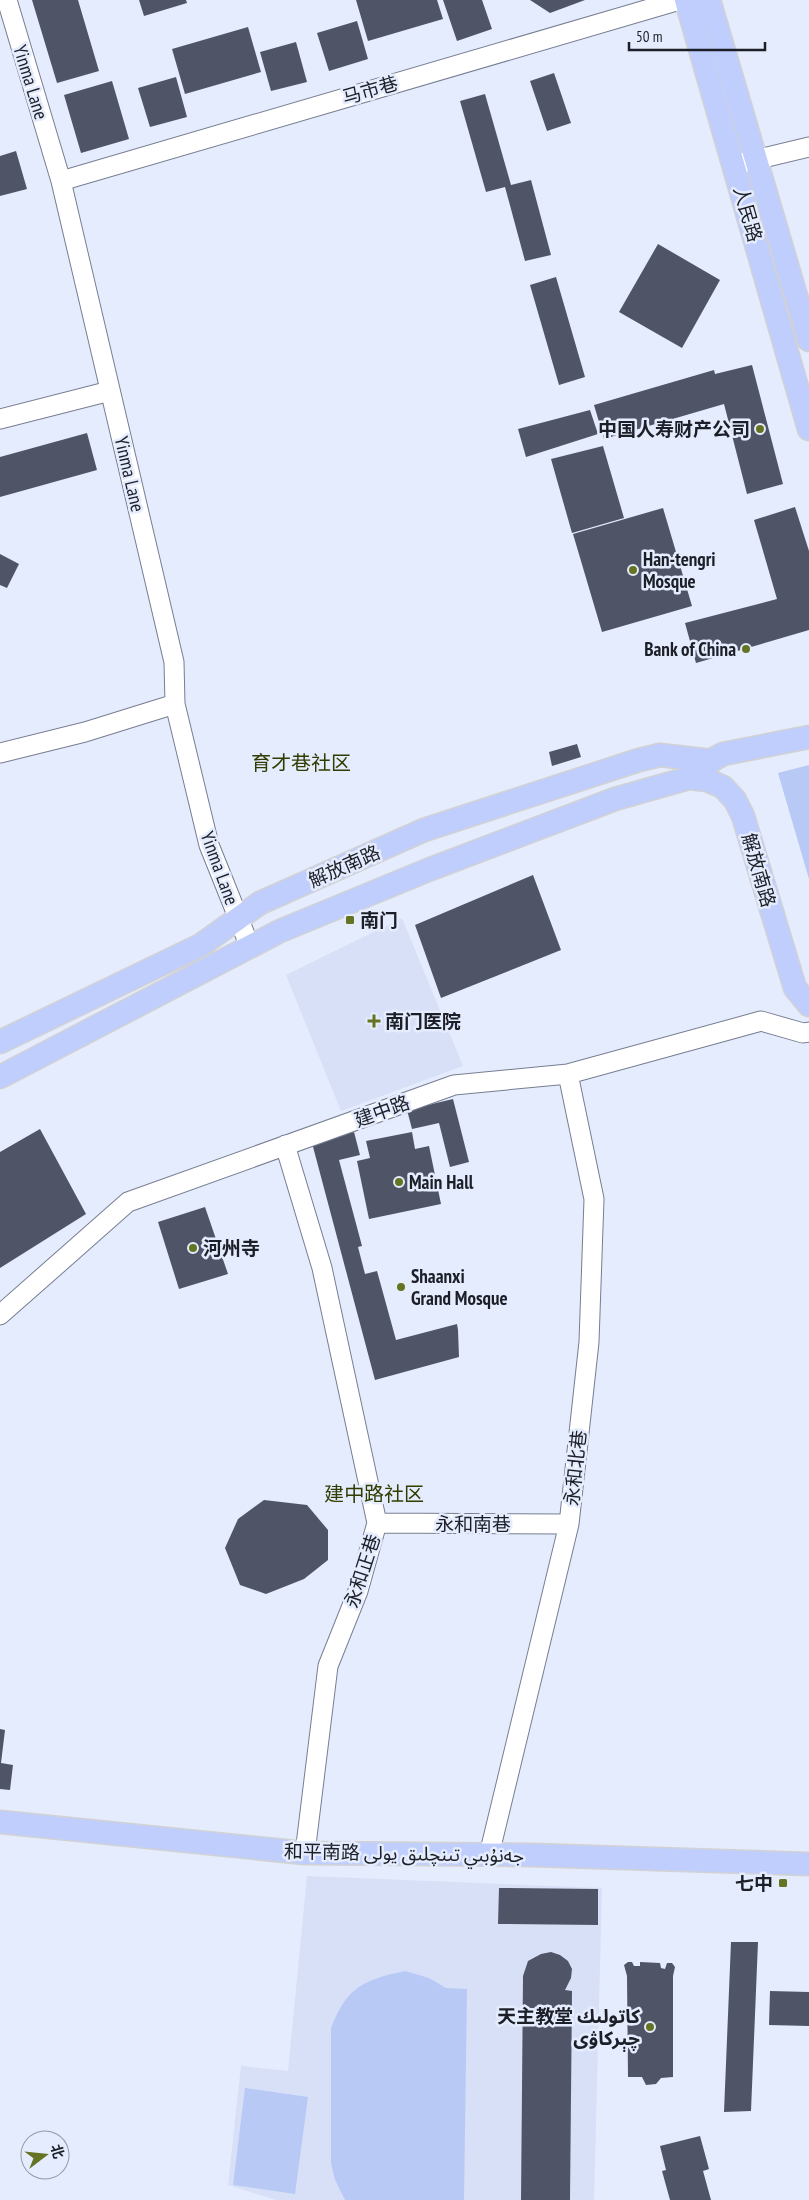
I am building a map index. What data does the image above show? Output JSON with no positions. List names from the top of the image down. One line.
{"streets":{"main road":["人民路","解放南路","和平南路 جەنۇبىي تىنچلىق يولى"],"street":["Yinma Lane","马市巷","建中路","永和北巷","永和南巷","永和正巷"]},"crossings":[["Yinma Lane","马市巷"],["Yinma Lane","解放南路"],["建中路","永和北巷"],["建中路","永和正巷"],["永和北巷","永和南巷"],["永和北巷","和平南路 جەنۇبىي تىنچلىق يولى"],["永和南巷","永和正巷"],["永和正巷","和平南路 جەنۇبىي تىنچلىق يولى"]],"districts":["育才巷社区","建中路社区"],"places":{"other":["中国人寿财产公司","Han-tengri Mosque","Bank of China","Main Hall","河州寺","Shaanxi Grand Mosque","天主教堂 كاتولىك چېركاۋى"],"transit":["南门","七中"],"health":["南门医院"]},"scale_bar":"50 m","north":"right"}
